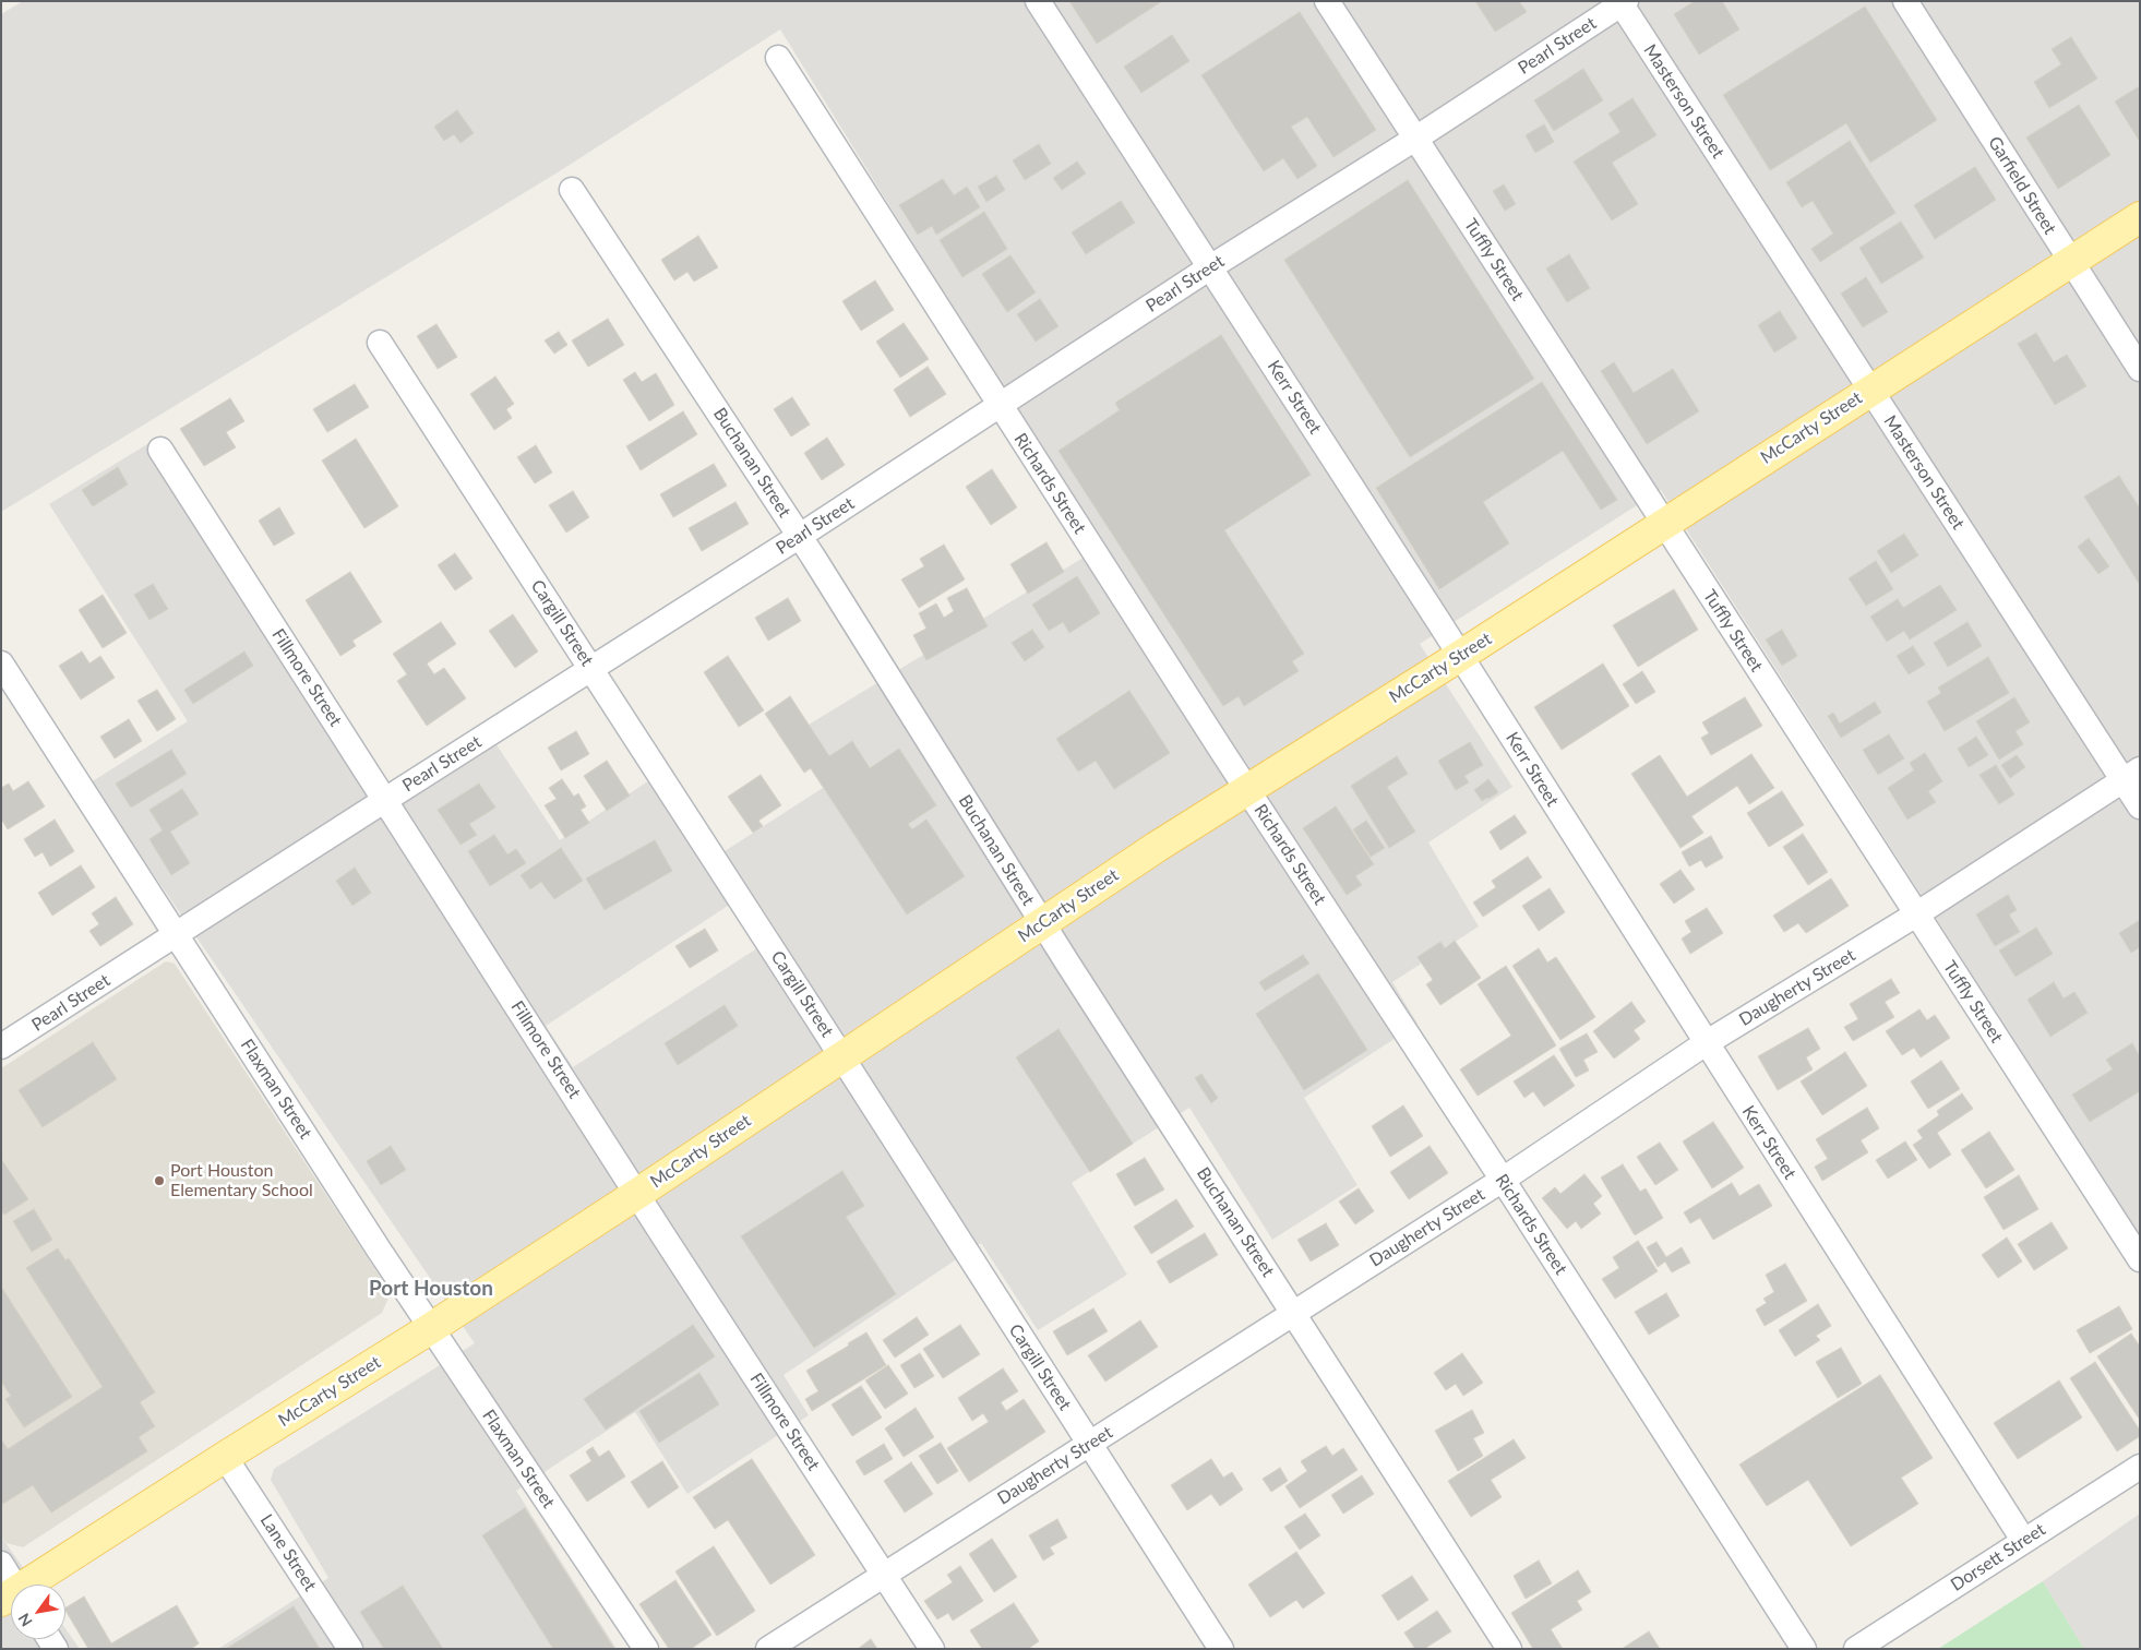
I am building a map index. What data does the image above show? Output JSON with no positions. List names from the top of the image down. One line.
{"streets":{"main road":["McCarty Street"],"street":["Pearl Street","Masterson Street","Garfield Street","Tuffly Street","Kerr Street","Buchanan Street","Richards Street","Cargill Street","Fillmore Street","Daugherty Street","Flaxman Street","Lane Street","Dorsett Street"]},"crossings":[["Pearl Street","Masterson Street"],["Pearl Street","Tuffly Street"],["Pearl Street","Kerr Street"],["Pearl Street","Buchanan Street"],["Pearl Street","Richards Street"],["Pearl Street","Cargill Street"],["Pearl Street","Fillmore Street"],["Pearl Street","Flaxman Street"],["Masterson Street","McCarty Street"],["Masterson Street","Daugherty Street"],["Garfield Street","McCarty Street"],["Tuffly Street","McCarty Street"],["Tuffly Street","Daugherty Street"],["Kerr Street","McCarty Street"],["Kerr Street","Daugherty Street"],["Kerr Street","Dorsett Street"],["McCarty Street","Buchanan Street"],["McCarty Street","Richards Street"],["McCarty Street","Cargill Street"],["McCarty Street","Fillmore Street"],["McCarty Street","Flaxman Street"],["McCarty Street","Lane Street"],["Buchanan Street","Daugherty Street"],["Richards Street","Daugherty Street"],["Cargill Street","Daugherty Street"],["Fillmore Street","Daugherty Street"]],"districts":["Port Houston"],"places":["Port Houston Elementary School"],"north":"bottom left"}
